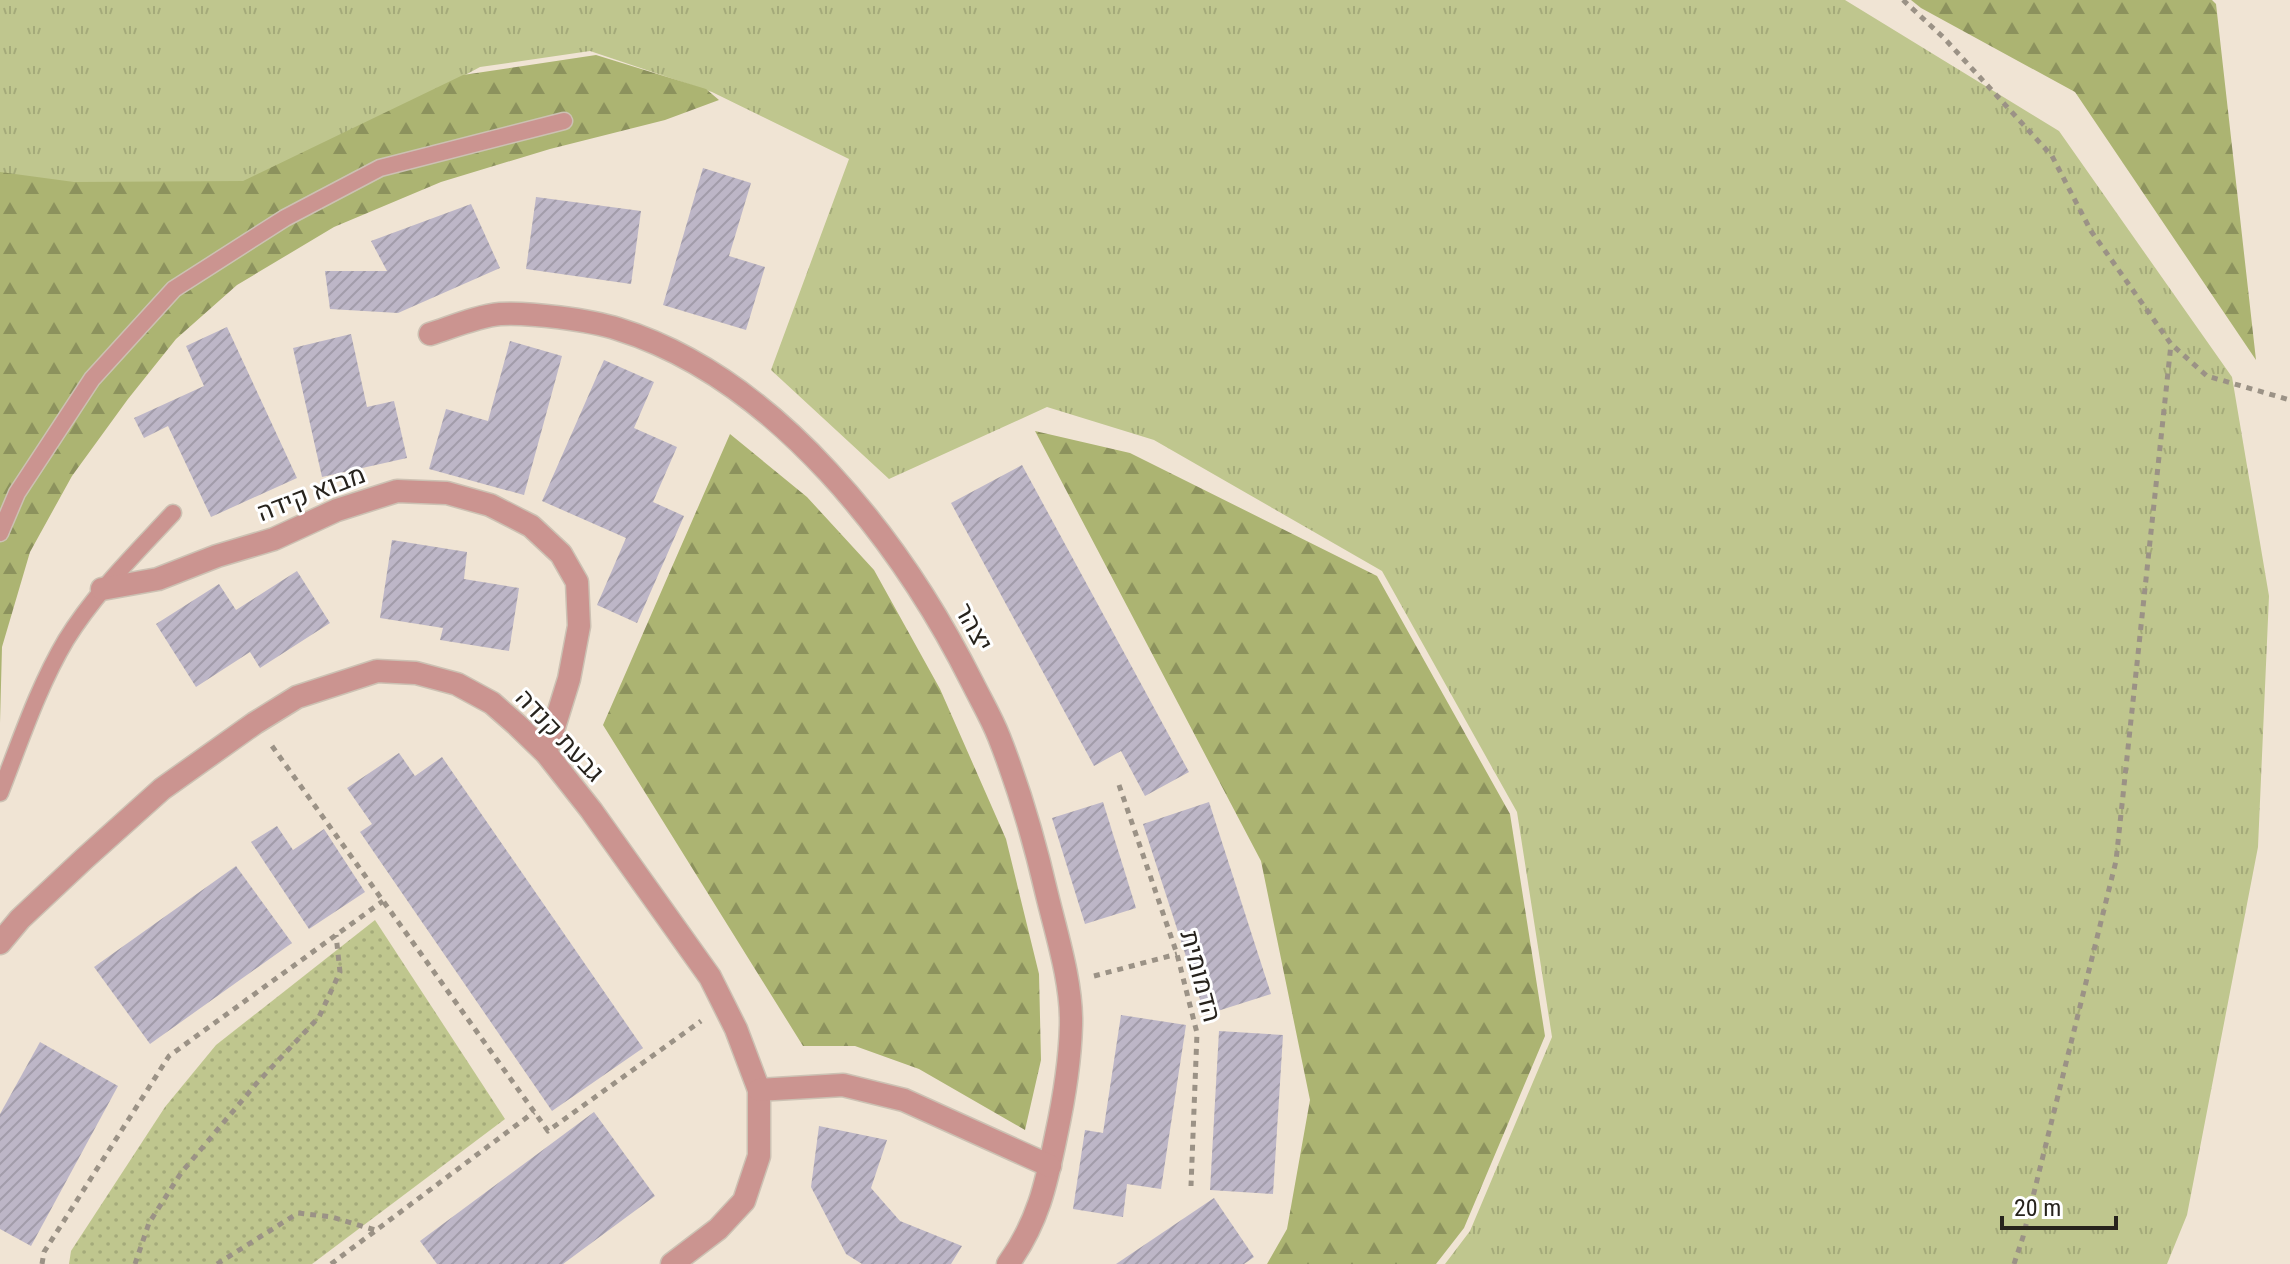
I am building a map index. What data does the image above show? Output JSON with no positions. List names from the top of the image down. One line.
{"streets":{"street":["מבוא קידה","יצהר","גבעת קנדה"],"path":["הדמומית"]},"crossings":[["מבוא קידה","גבעת קנדה"]],"scale_bar":"20 m"}
